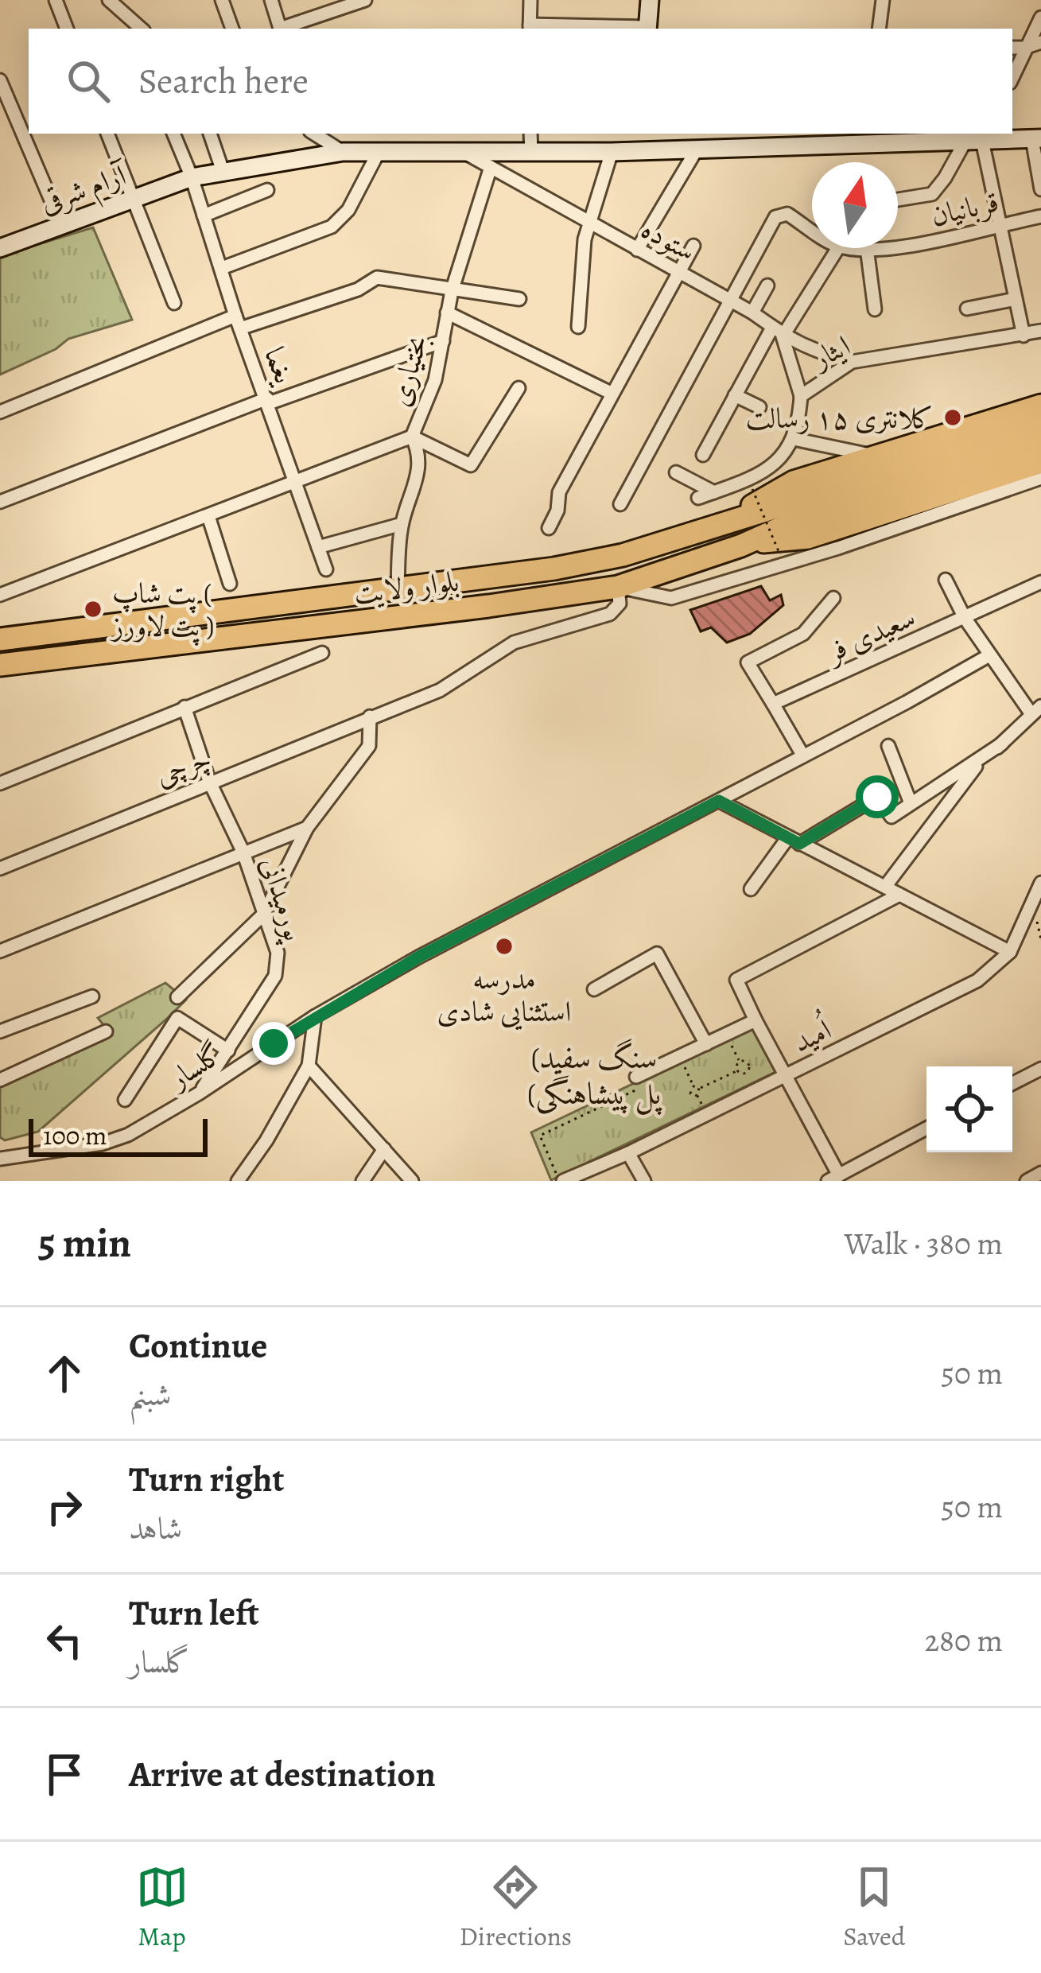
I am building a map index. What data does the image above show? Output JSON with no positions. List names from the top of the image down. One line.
{"streets":{"highway":["بلوار ولایت"],"street":["آرام شرقی","قربانیان","ستوده","ایثار","یغما","بختیاری","سعیدی فر","چرچی","پورمیدانی","اُمید","گلسار"]},"crossings":[["آرام شرقی","ستوده"],["آرام شرقی","یغما"],["قربانیان","ستوده"],["ستوده","ایثار"],["ستوده","بختیاری"],["بختیاری","بلوار ولایت"],["بلوار ولایت","چرچی"],["چرچی","پورمیدانی"],["پورمیدانی","گلسار"]],"districts":["(سنگ سفید (پل پیشاهنگی"],"places":["کلانتری ۱۵ رسالت","پت شاپ ( پت لاورز )","مدرسه استثنایی شادی"],"scale_bar":"100 m","north":"top","page":{"search":"Search here","scale":"100 m","heading":["5 min","Walk · 380 m"],"list":[["Continue","شبنم","50 m"],["Turn right","شاهد","50 m"],["Turn left","گلسار","280 m"],"Arrive at destination"],"nav":["Map","Directions","Saved"]}}
